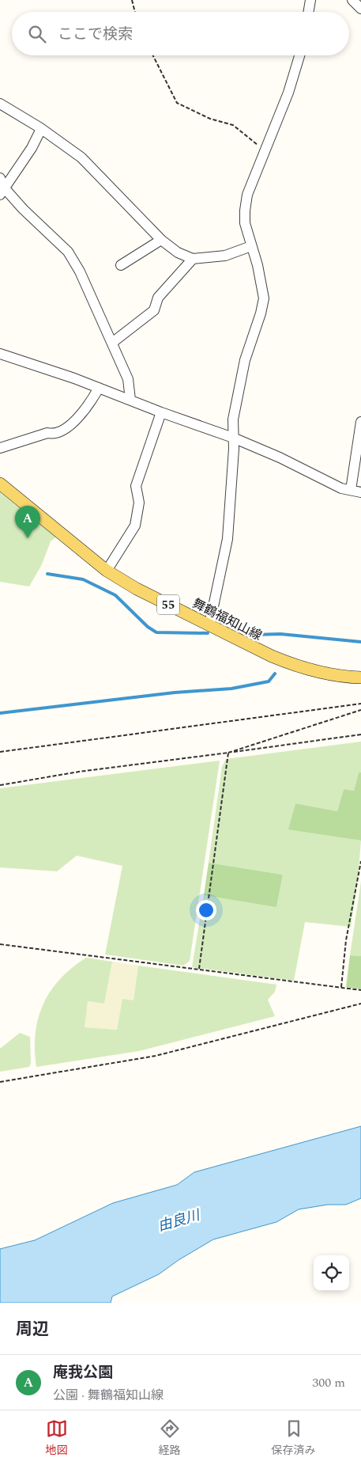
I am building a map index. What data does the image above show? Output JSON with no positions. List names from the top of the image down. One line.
{"streets":{"main road":["55","舞鶴福知山線"]},"water":["由良川"],"page":{"search":"ここで検索","pins":"A","heading":"周辺","list":[{"mark":"A","name":"庵我公園","note":"公園 · 舞鶴福知山線","value":"300 m"}],"nav":["地図","経路","保存済み"]}}
